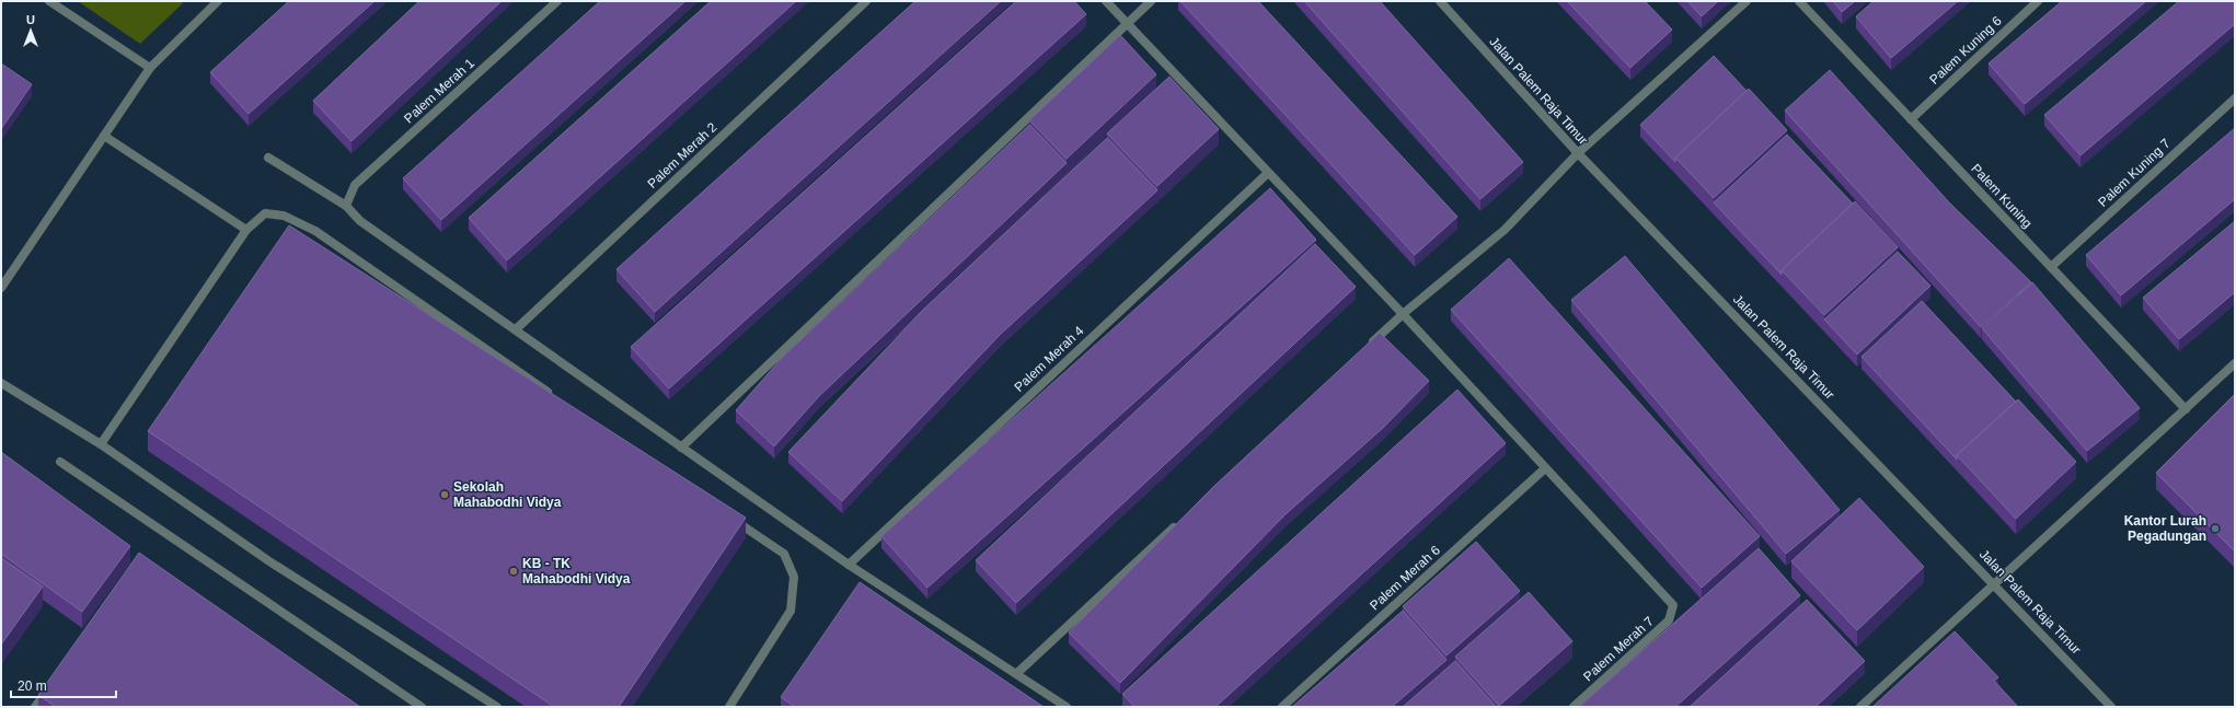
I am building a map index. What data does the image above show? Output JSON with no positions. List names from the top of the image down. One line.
{"streets":{"street":["Palem Kuning 6","Palem Merah 1","Jalan Palem Raja Timur","Palem Merah 2","Palem Kuning 7","Palem Kuning","Palem Merah 4","Palem Merah 6","Palem Merah 7"]},"crossings":[["Palem Kuning 6","Palem Kuning"],["Palem Kuning 7","Palem Kuning"],["Palem Merah 6","Palem Merah 7"]],"places":["Sekolah Mahabodhi Vidya","Kantor Lurah Pegadungan","KB - TK Mahabodhi Vidya"],"scale_bar":"20 m","north":"top"}
